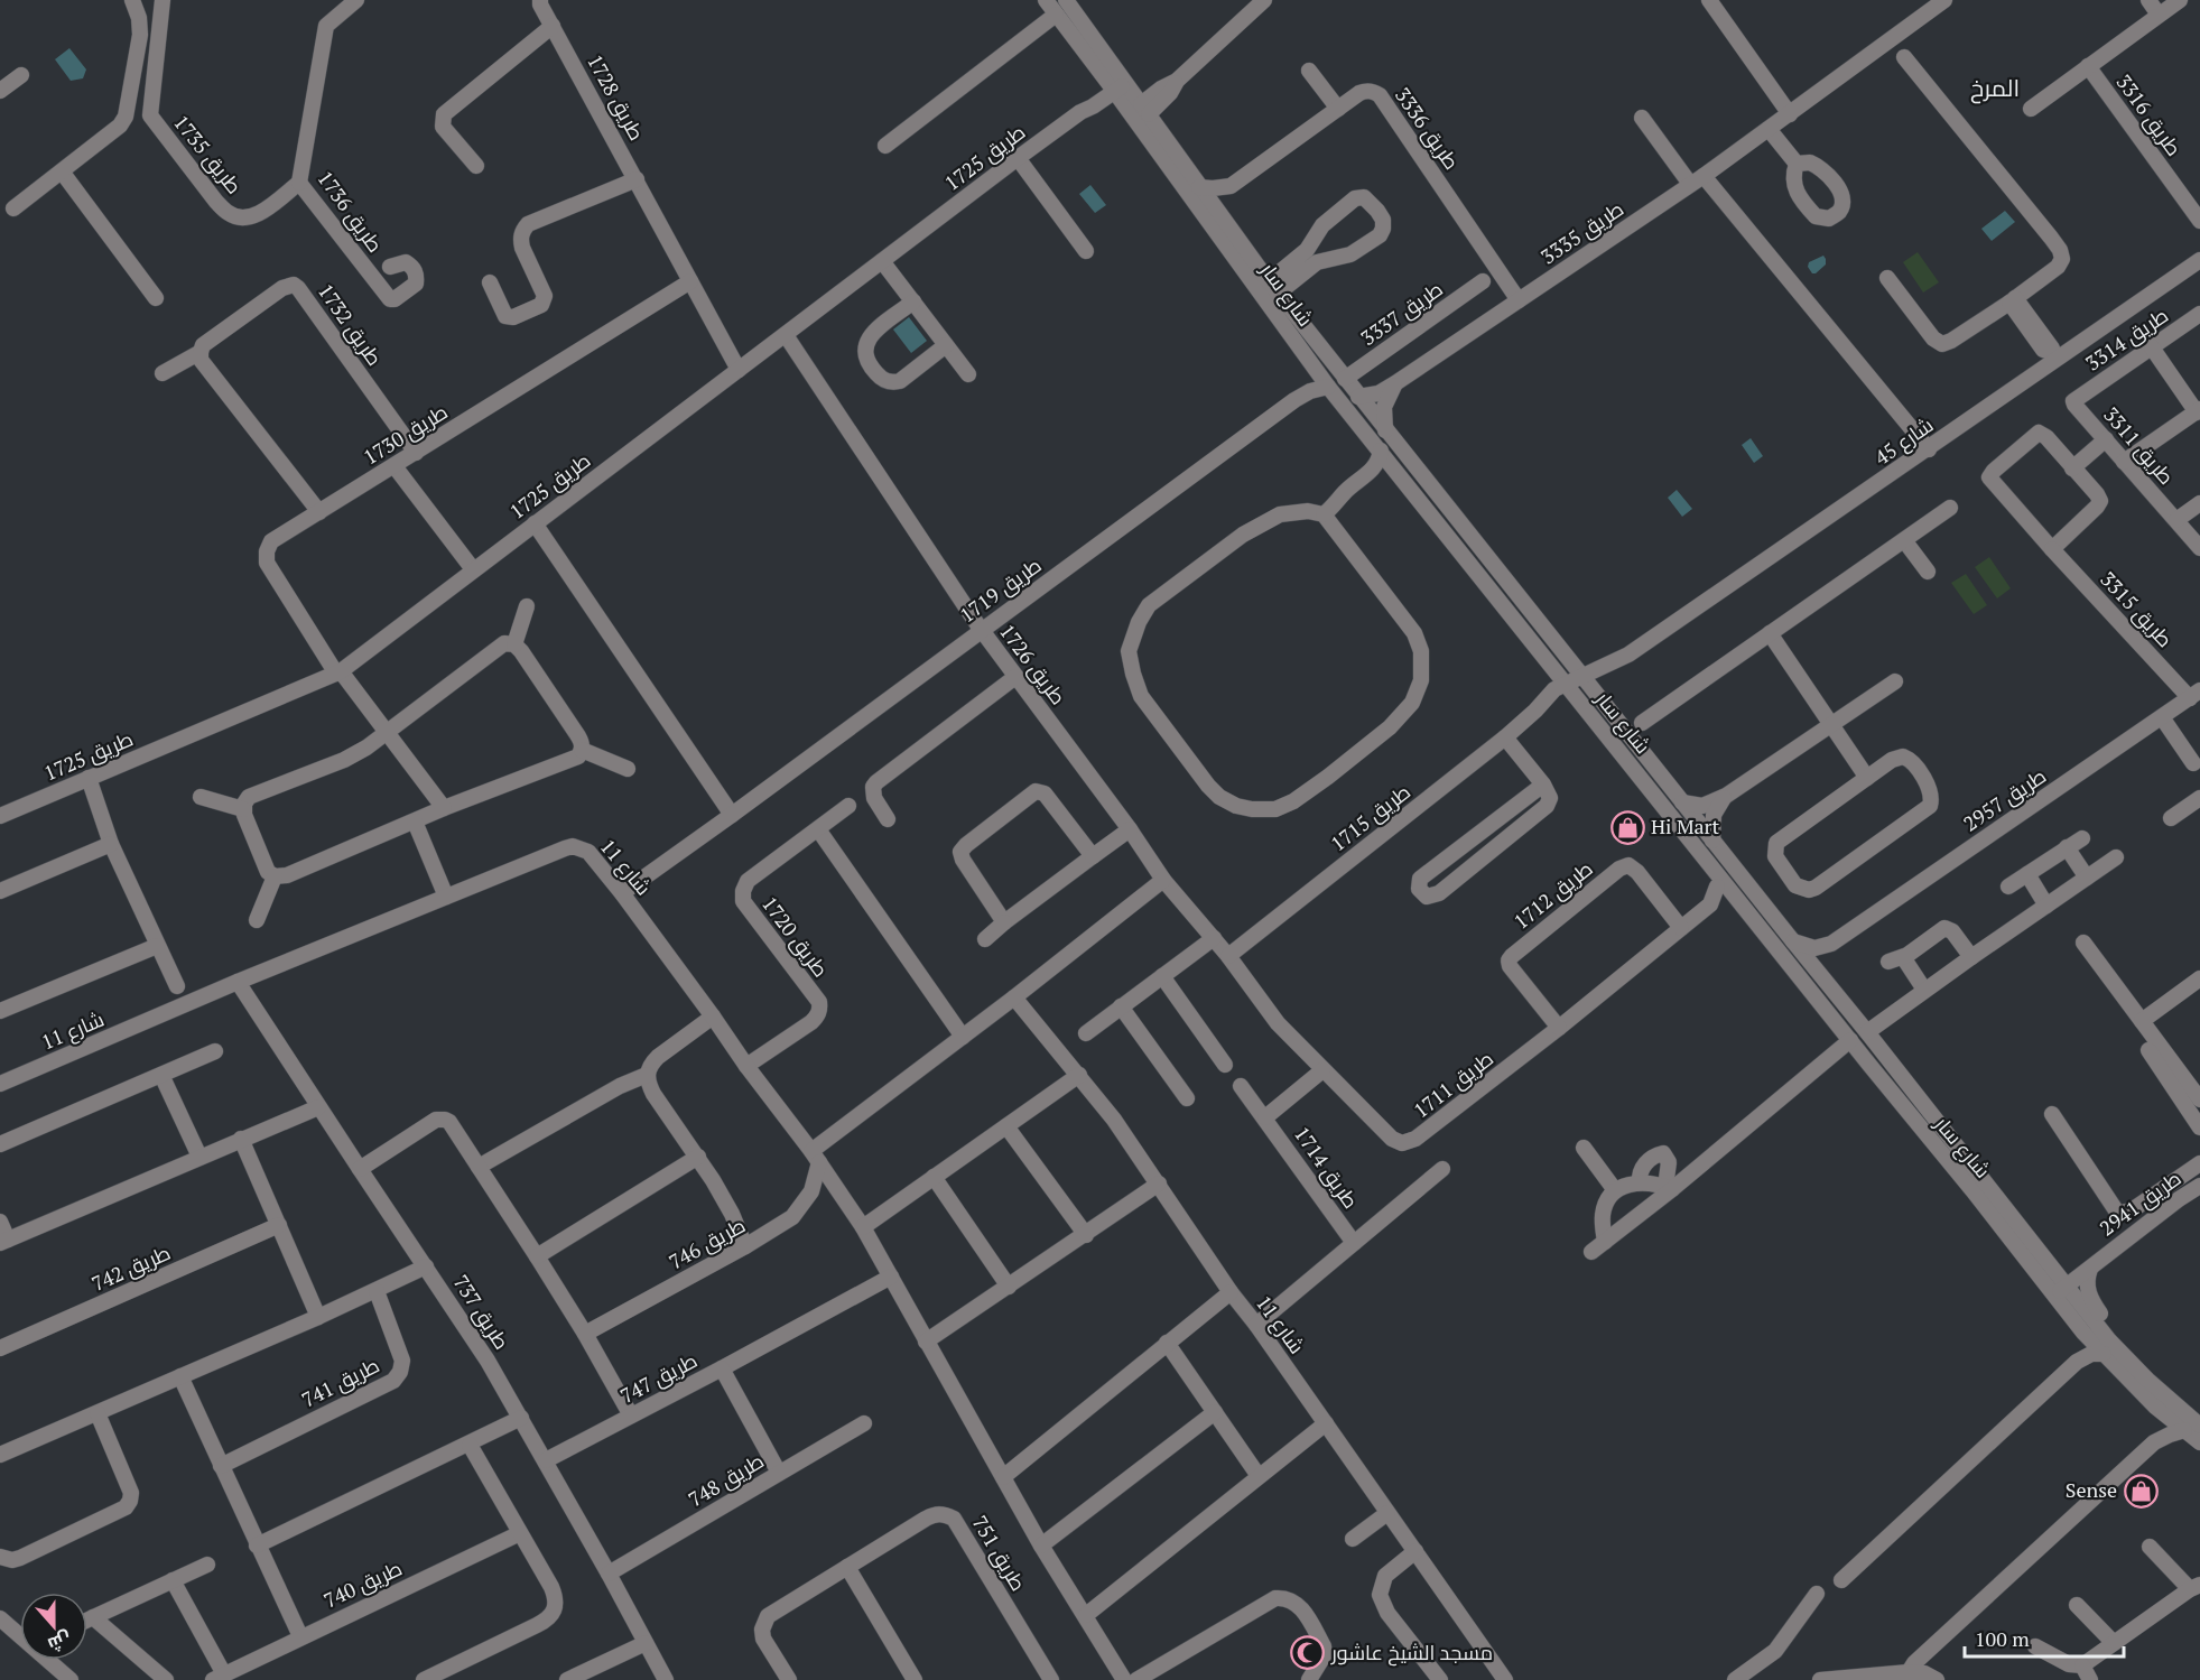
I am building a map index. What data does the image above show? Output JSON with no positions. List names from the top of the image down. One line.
{"streets":{"street":["طريق 1728","طريق 3316","طريق 3336","طريق 1735","طريق 1725","طريق 1736","طريق 3335","شارع سار","طريق 3337","طريق 1732","طريق 3314","طريق 1730","شارع 45","طريق 3311","طريق 1719","طريق 3315","طريق 1726","طريق 2957","طريق 1715","شارع 11","طريق 1712","طريق 1720","طريق 1711","طريق 1714","طريق 2941","طريق 746","طريق 742","طريق 737","طريق 747","طريق 741","طريق 748","طريق 751","طريق 740"]},"crossings":[["طريق 1728","طريق 1725"],["طريق 1728","طريق 1730"],["طريق 3336","طريق 3335"],["طريق 1735","طريق 1736"],["طريق 1725","شارع سار"],["طريق 1725","طريق 1730"],["طريق 1725","طريق 1726"],["طريق 3335","شارع سار"],["شارع سار","طريق 3337"],["شارع سار","شارع 45"],["شارع سار","طريق 1719"],["شارع سار","طريق 1715"],["شارع سار","طريق 2941"],["طريق 1732","طريق 1730"],["طريق 3314","طريق 3311"],["شارع 45","طريق 1715"],["طريق 1719","طريق 1726"],["طريق 1719","شارع 11"],["طريق 3315","طريق 2957"],["طريق 1726","طريق 1711"],["طريق 1715","طريق 1711"],["شارع 11","طريق 1720"],["شارع 11","طريق 1714"],["شارع 11","طريق 746"],["شارع 11","طريق 737"],["طريق 1712","طريق 1711"],["طريق 1711","طريق 1714"],["طريق 737","طريق 747"],["طريق 737","طريق 748"],["طريق 747","طريق 748"]],"districts":["المرخ"],"places":{"shop":["Hi Mart","Sense"],"mosque":["مسجد الشيخ عاشور"]},"scale_bar":"100 m","north":"bottom"}
